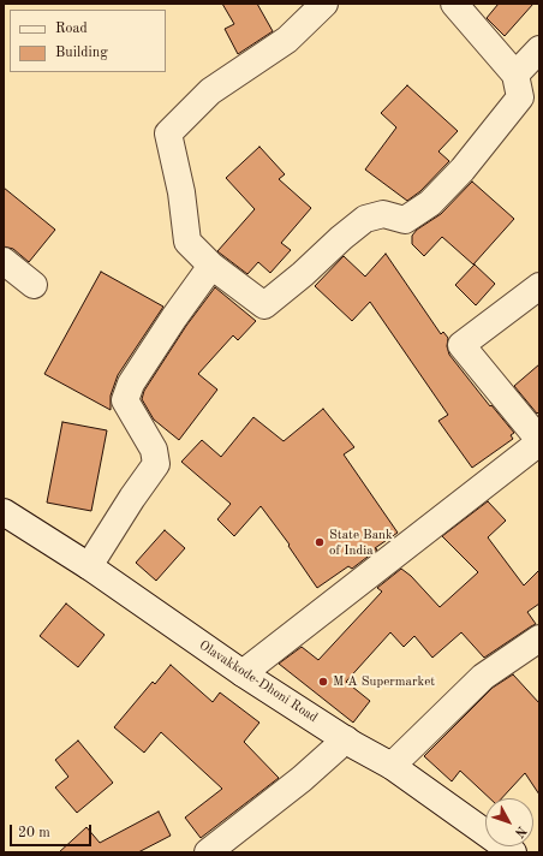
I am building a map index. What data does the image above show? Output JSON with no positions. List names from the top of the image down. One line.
{"streets":{"street":["Olavakkode-Dhoni Road"]},"places":["State Bank of India","M A Supermarket"],"legend":["Road","Building"],"scale_bar":"20 m","north":"bottom right"}
